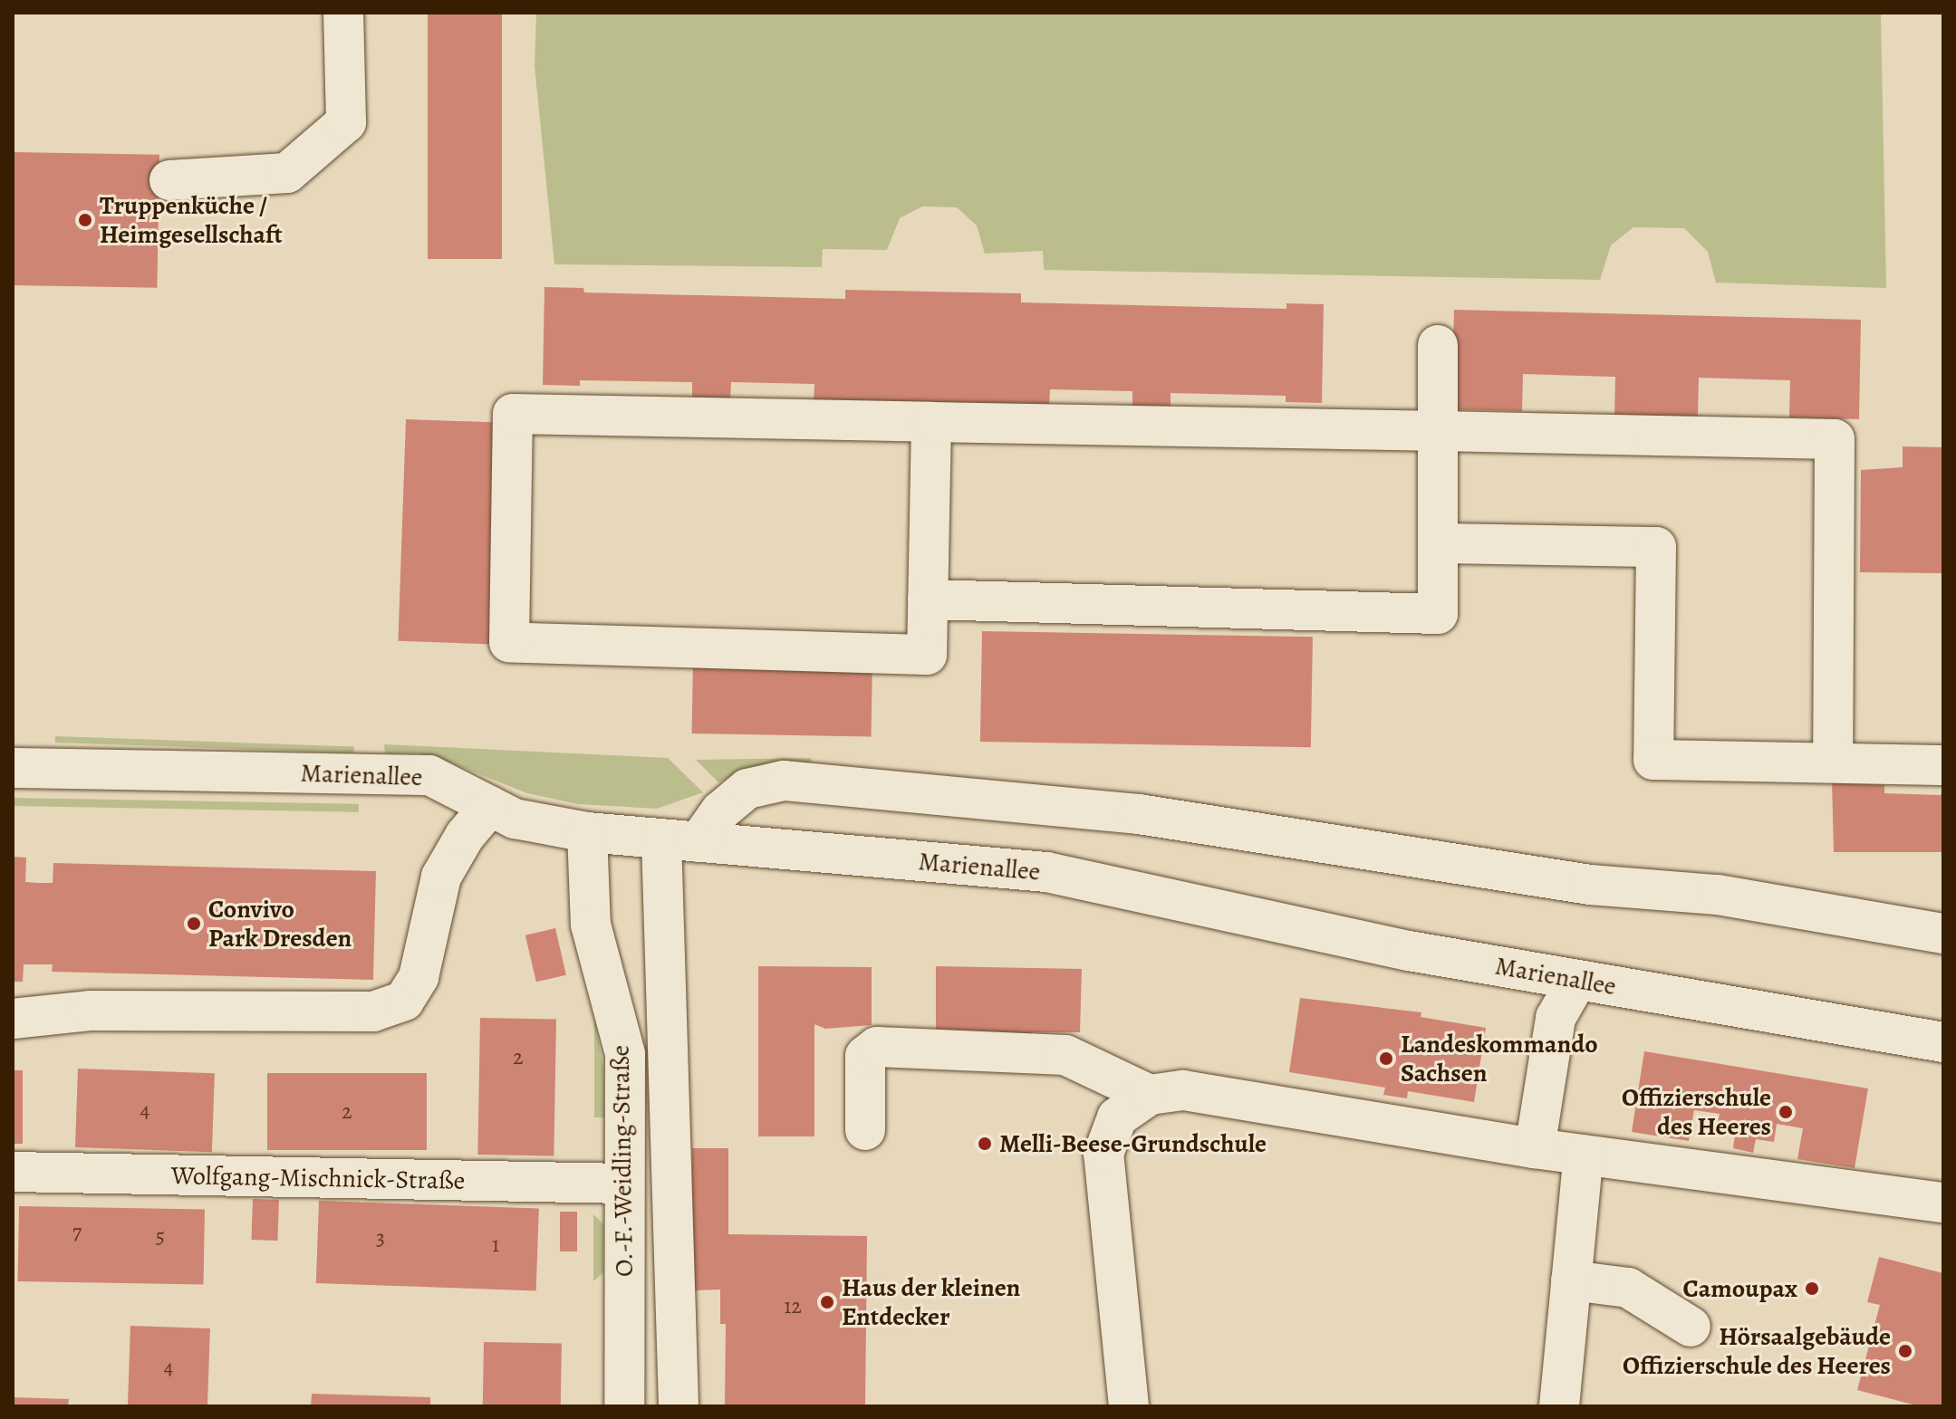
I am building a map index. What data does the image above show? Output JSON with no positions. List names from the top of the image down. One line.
{"streets":{"street":["Marienallee","O.-F.-Weidling-Straße","Wolfgang-Mischnick-Straße"]},"crossings":[["Marienallee","O.-F.-Weidling-Straße"],["O.-F.-Weidling-Straße","Wolfgang-Mischnick-Straße"]],"places":["Truppenküche / Heimgesellschaft","Convivo Park Dresden","Landeskommando Sachsen","Offizierschule des Heeres","Melli-Beese-Grundschule","Camoupax","Haus der kleinen Entdecker","Hörsaalgebäude Offizierschule des Heeres"],"house_numbers":["2","4","2","7","5","3","1","12","4"]}
